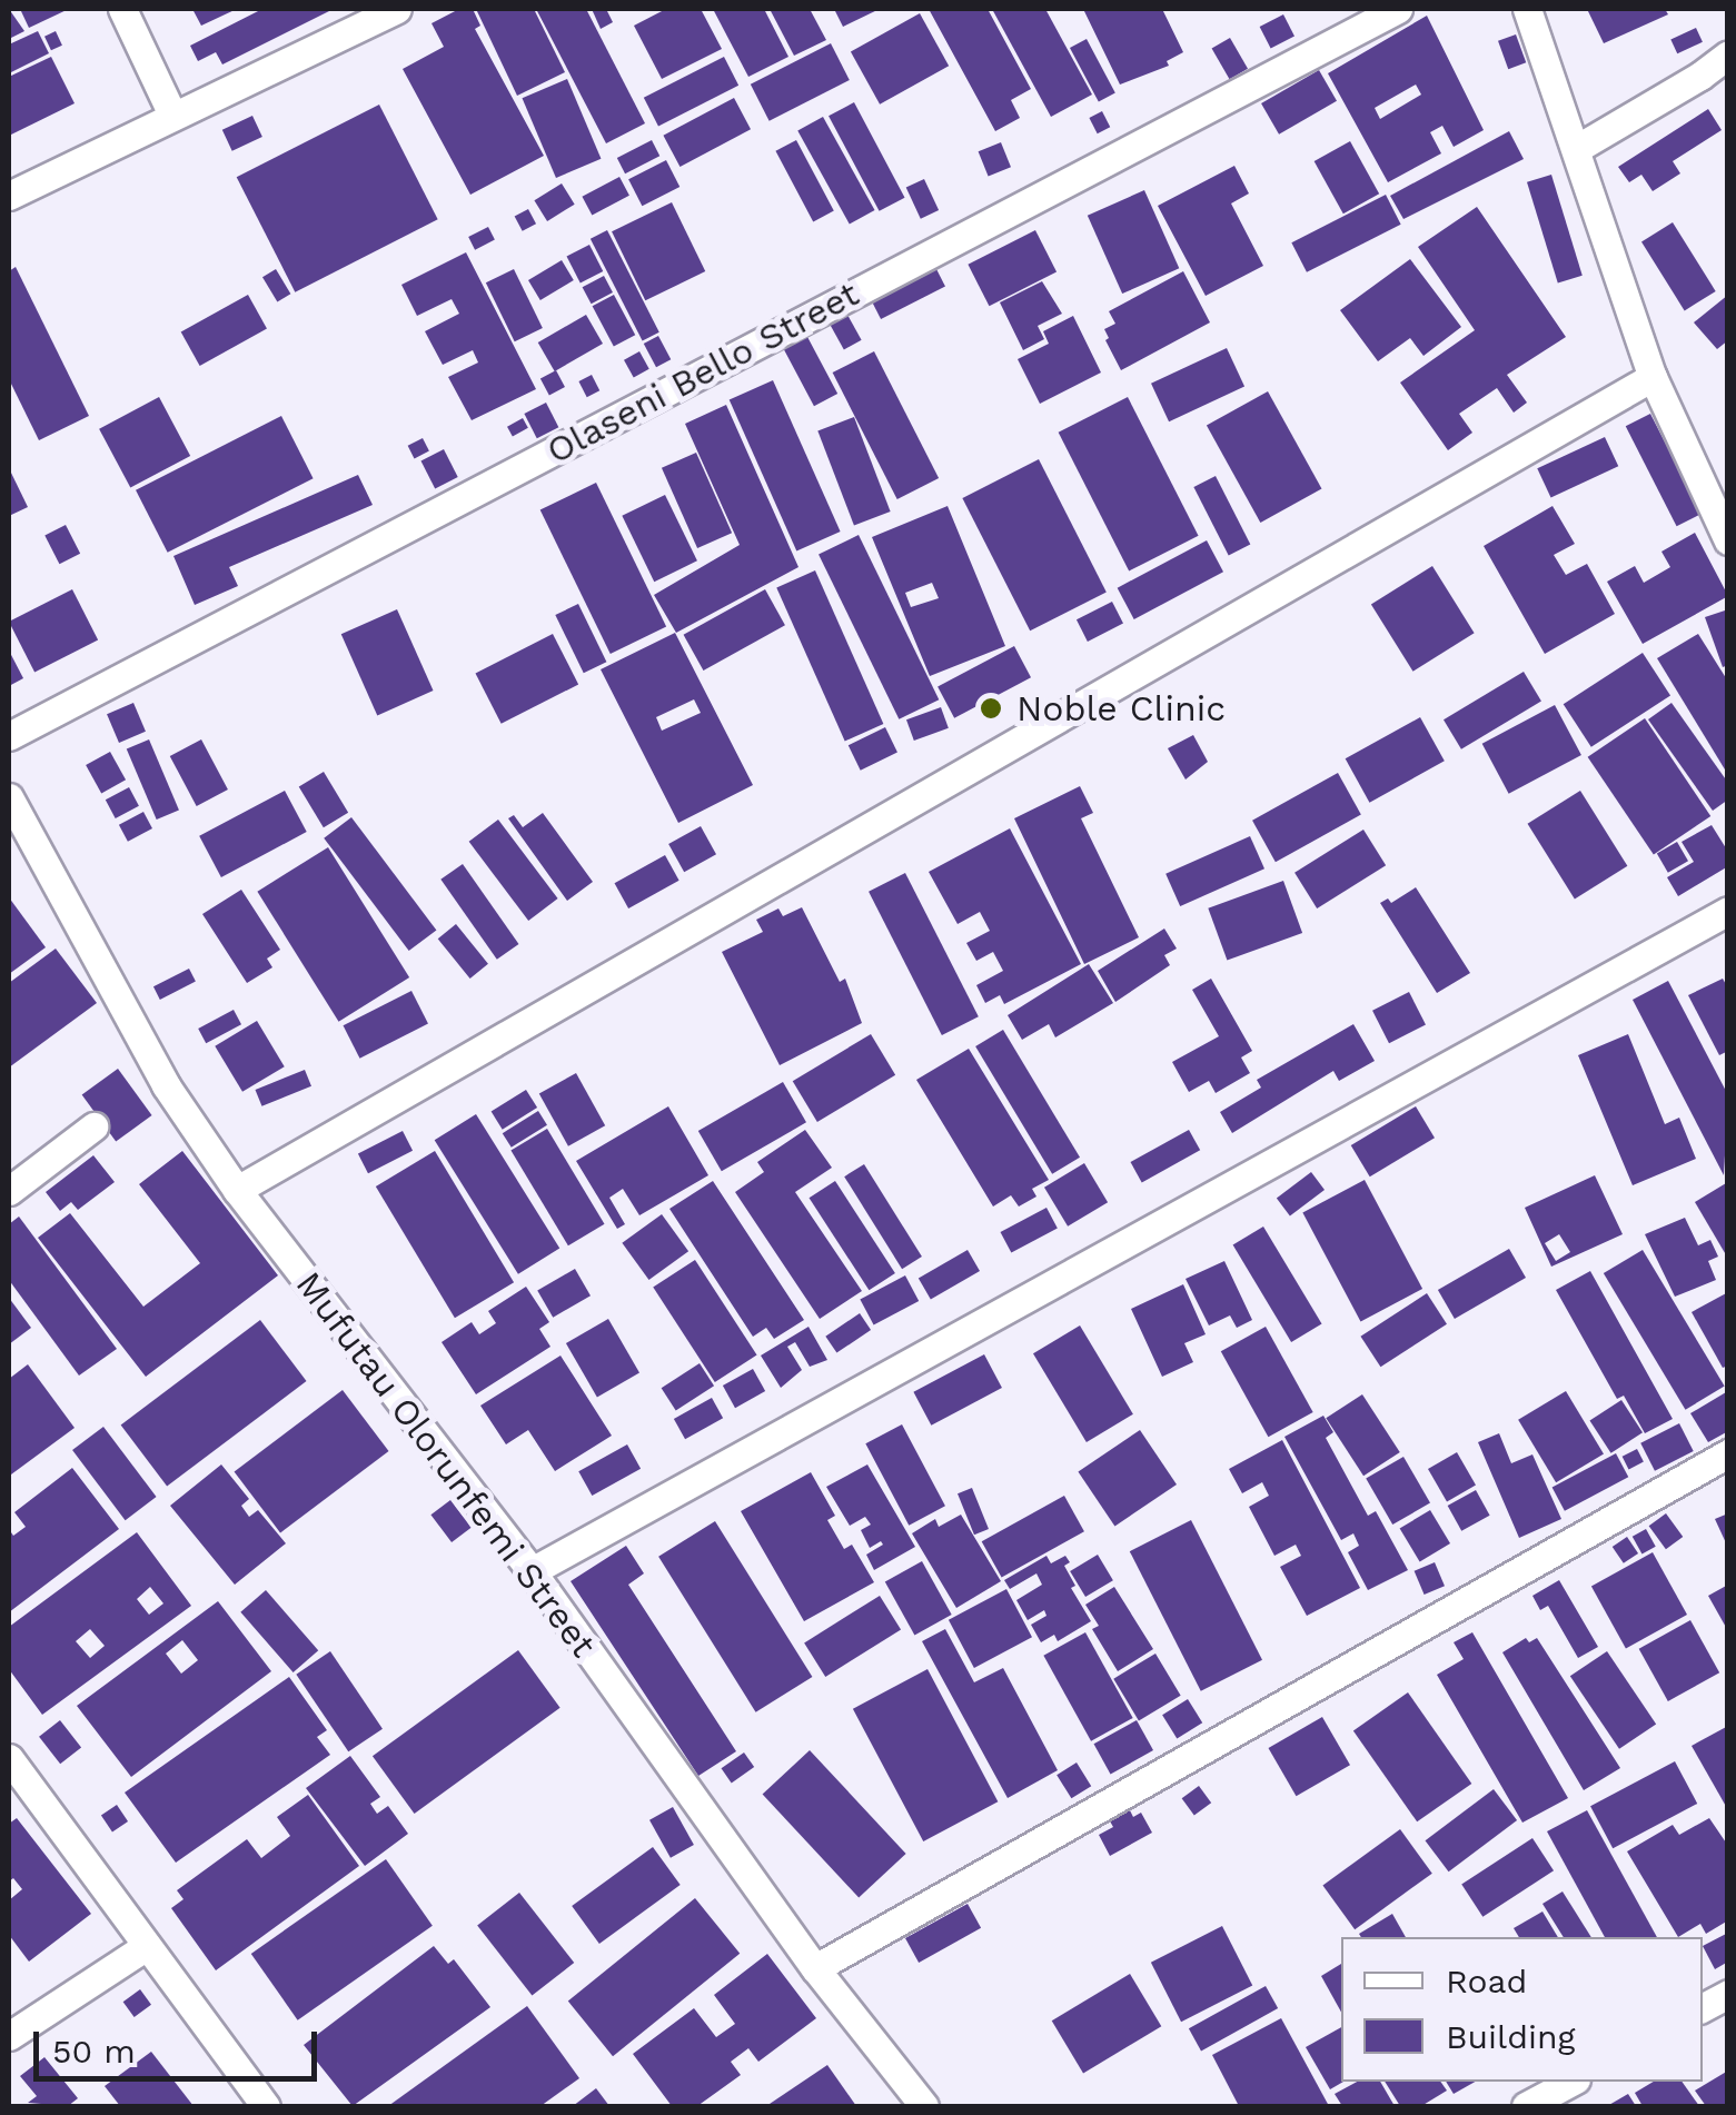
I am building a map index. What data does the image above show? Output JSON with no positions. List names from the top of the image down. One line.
{"streets":{"street":["Olaseni Bello Street","Mufutau Olorunfemi Street"]},"places":["Noble Clinic"],"legend":["Road","Building"],"scale_bar":"50 m"}
